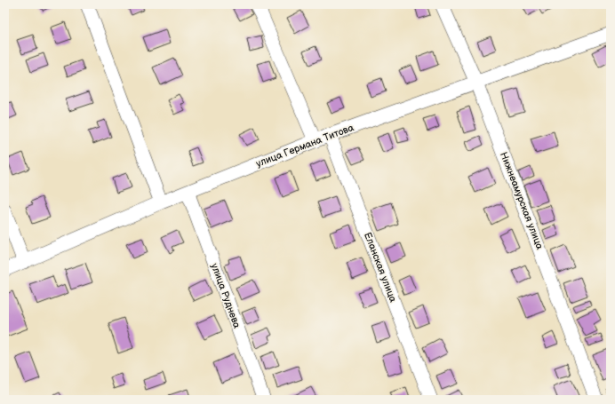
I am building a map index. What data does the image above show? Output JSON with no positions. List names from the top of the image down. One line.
{"streets":{"street":["улица Германа Титова","Нижнеамурская улица","Еланская улица","улица Руднева"]},"crossings":[["улица Германа Титова","Нижнеамурская улица"],["улица Германа Титова","Еланская улица"],["улица Германа Титова","улица Руднева"]]}
